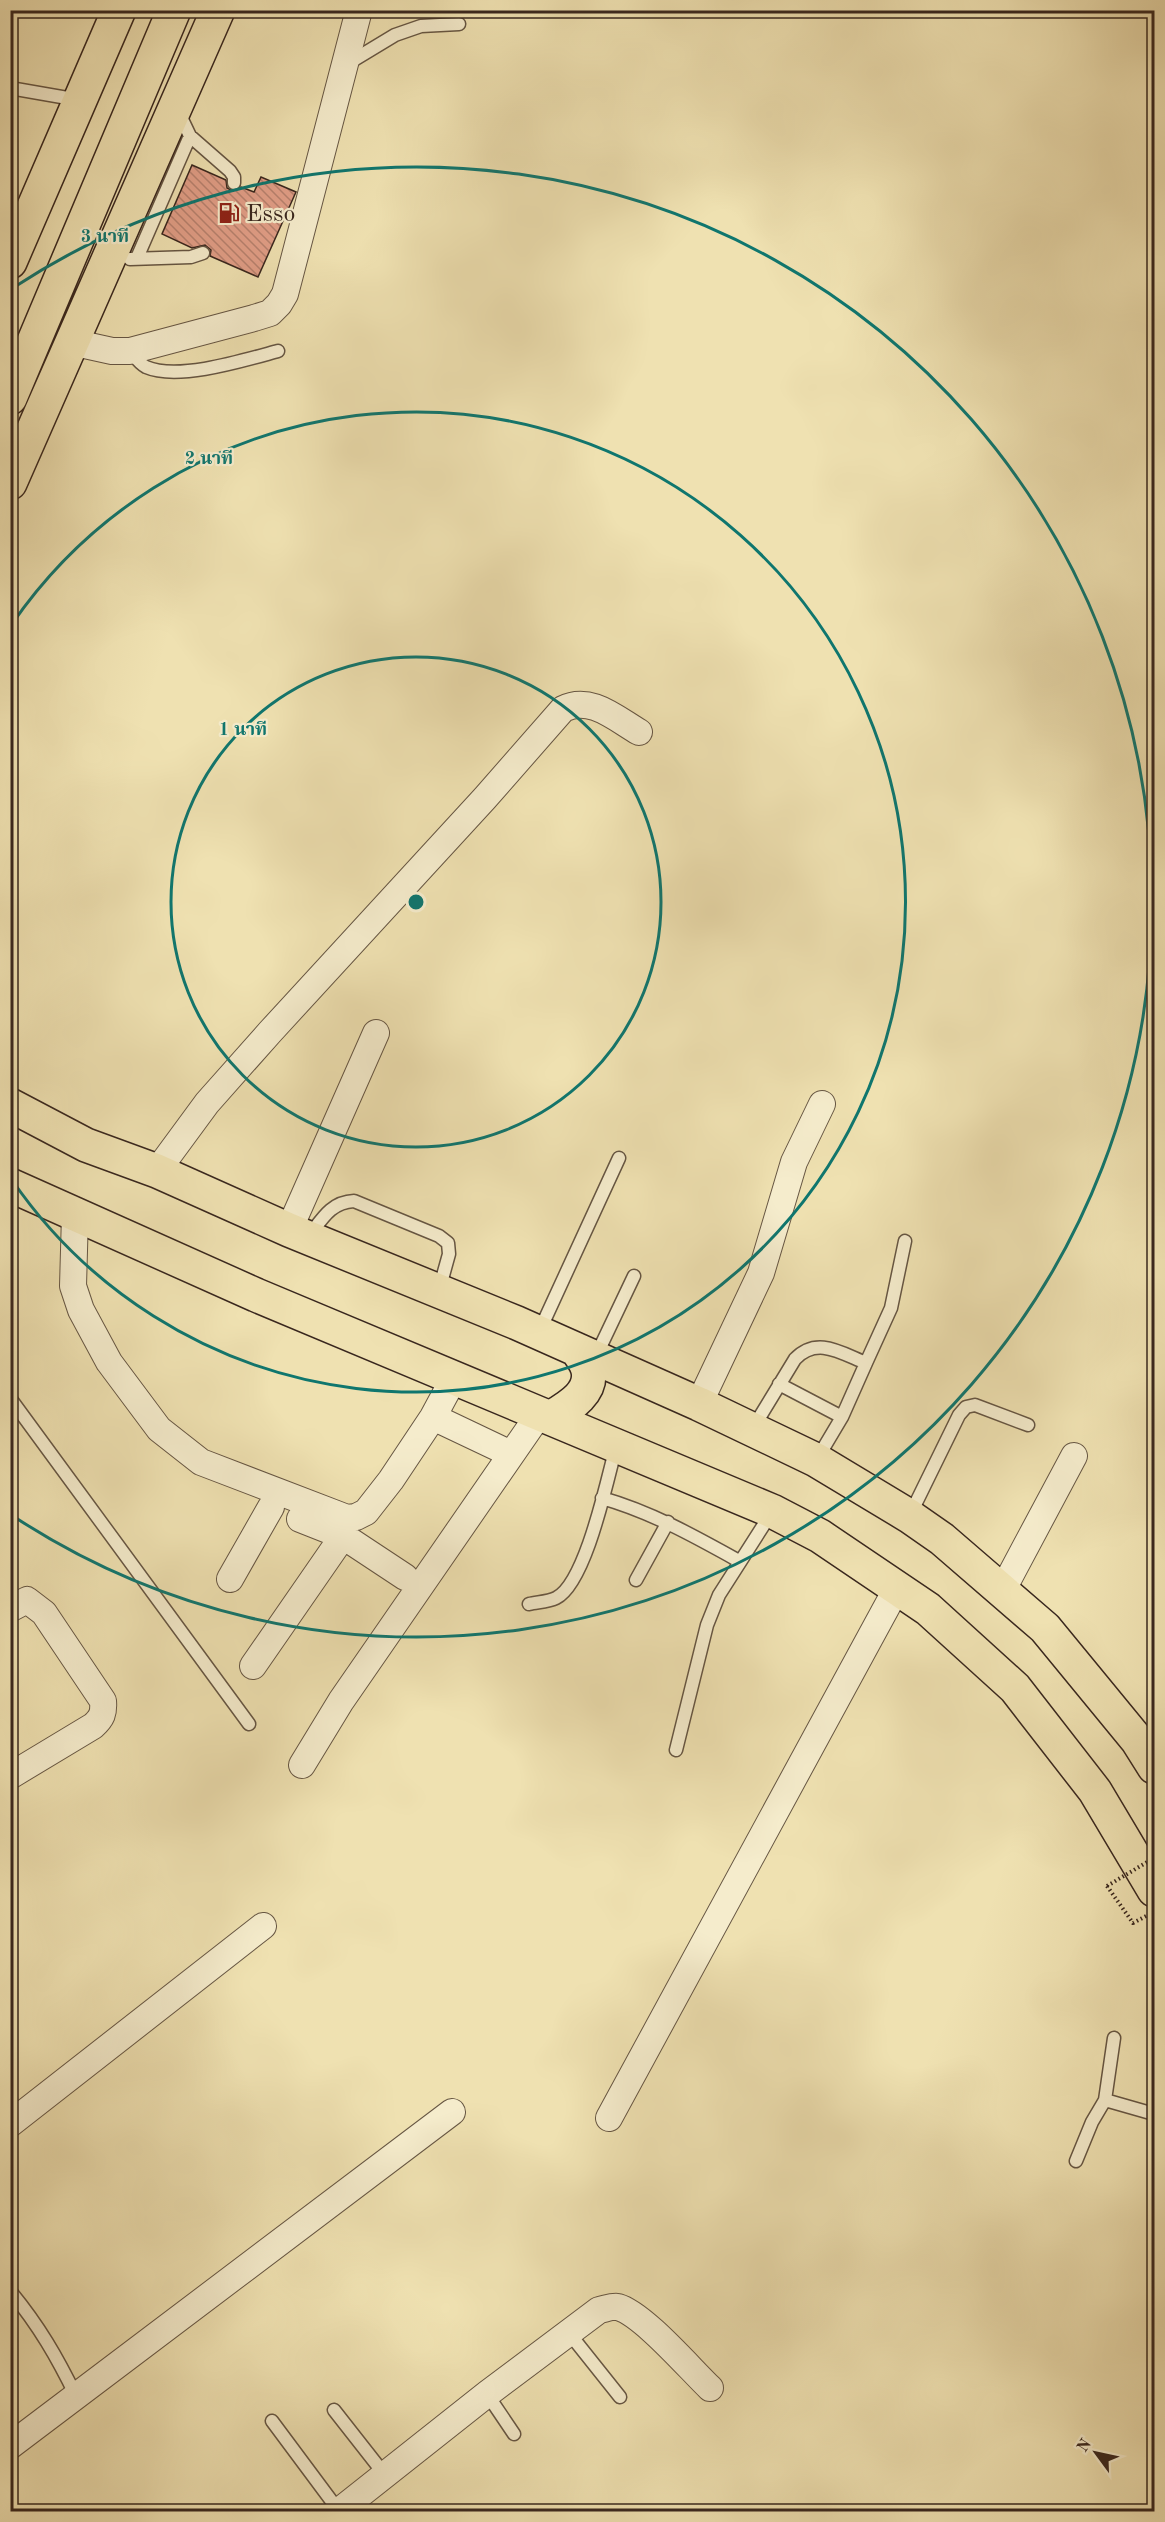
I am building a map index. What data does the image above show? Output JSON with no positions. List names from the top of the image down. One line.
{"places":{"fuel station":["Esso"]},"north":"top left","rings":["3 นาที","2 นาที","1 นาที"]}
